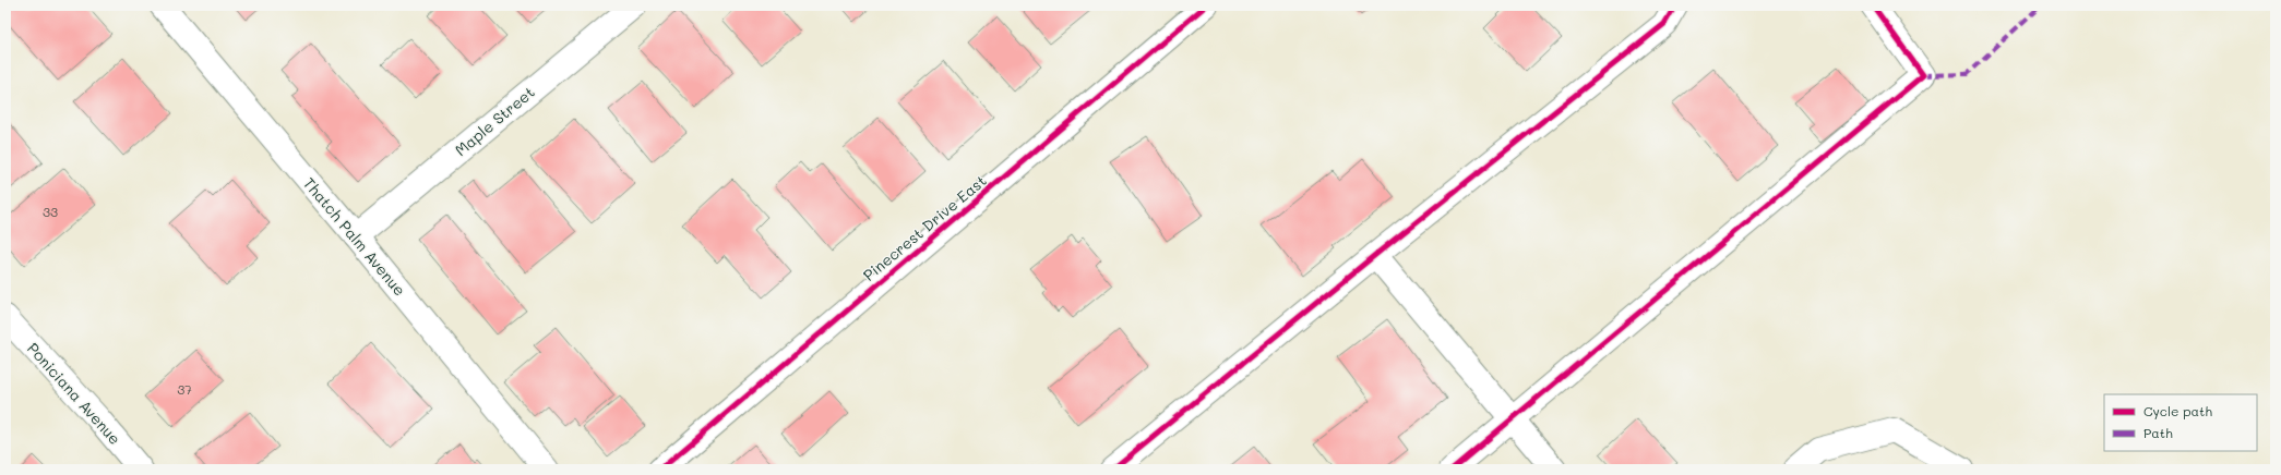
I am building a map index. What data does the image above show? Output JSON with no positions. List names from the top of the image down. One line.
{"streets":{"street":["Maple Street","Pinecrest Drive East","Thatch Palm Avenue","Poniciana Avenue"]},"crossings":[["Maple Street","Thatch Palm Avenue"]],"house_numbers":["33","37"],"legend":["Cycle path","Path"]}
